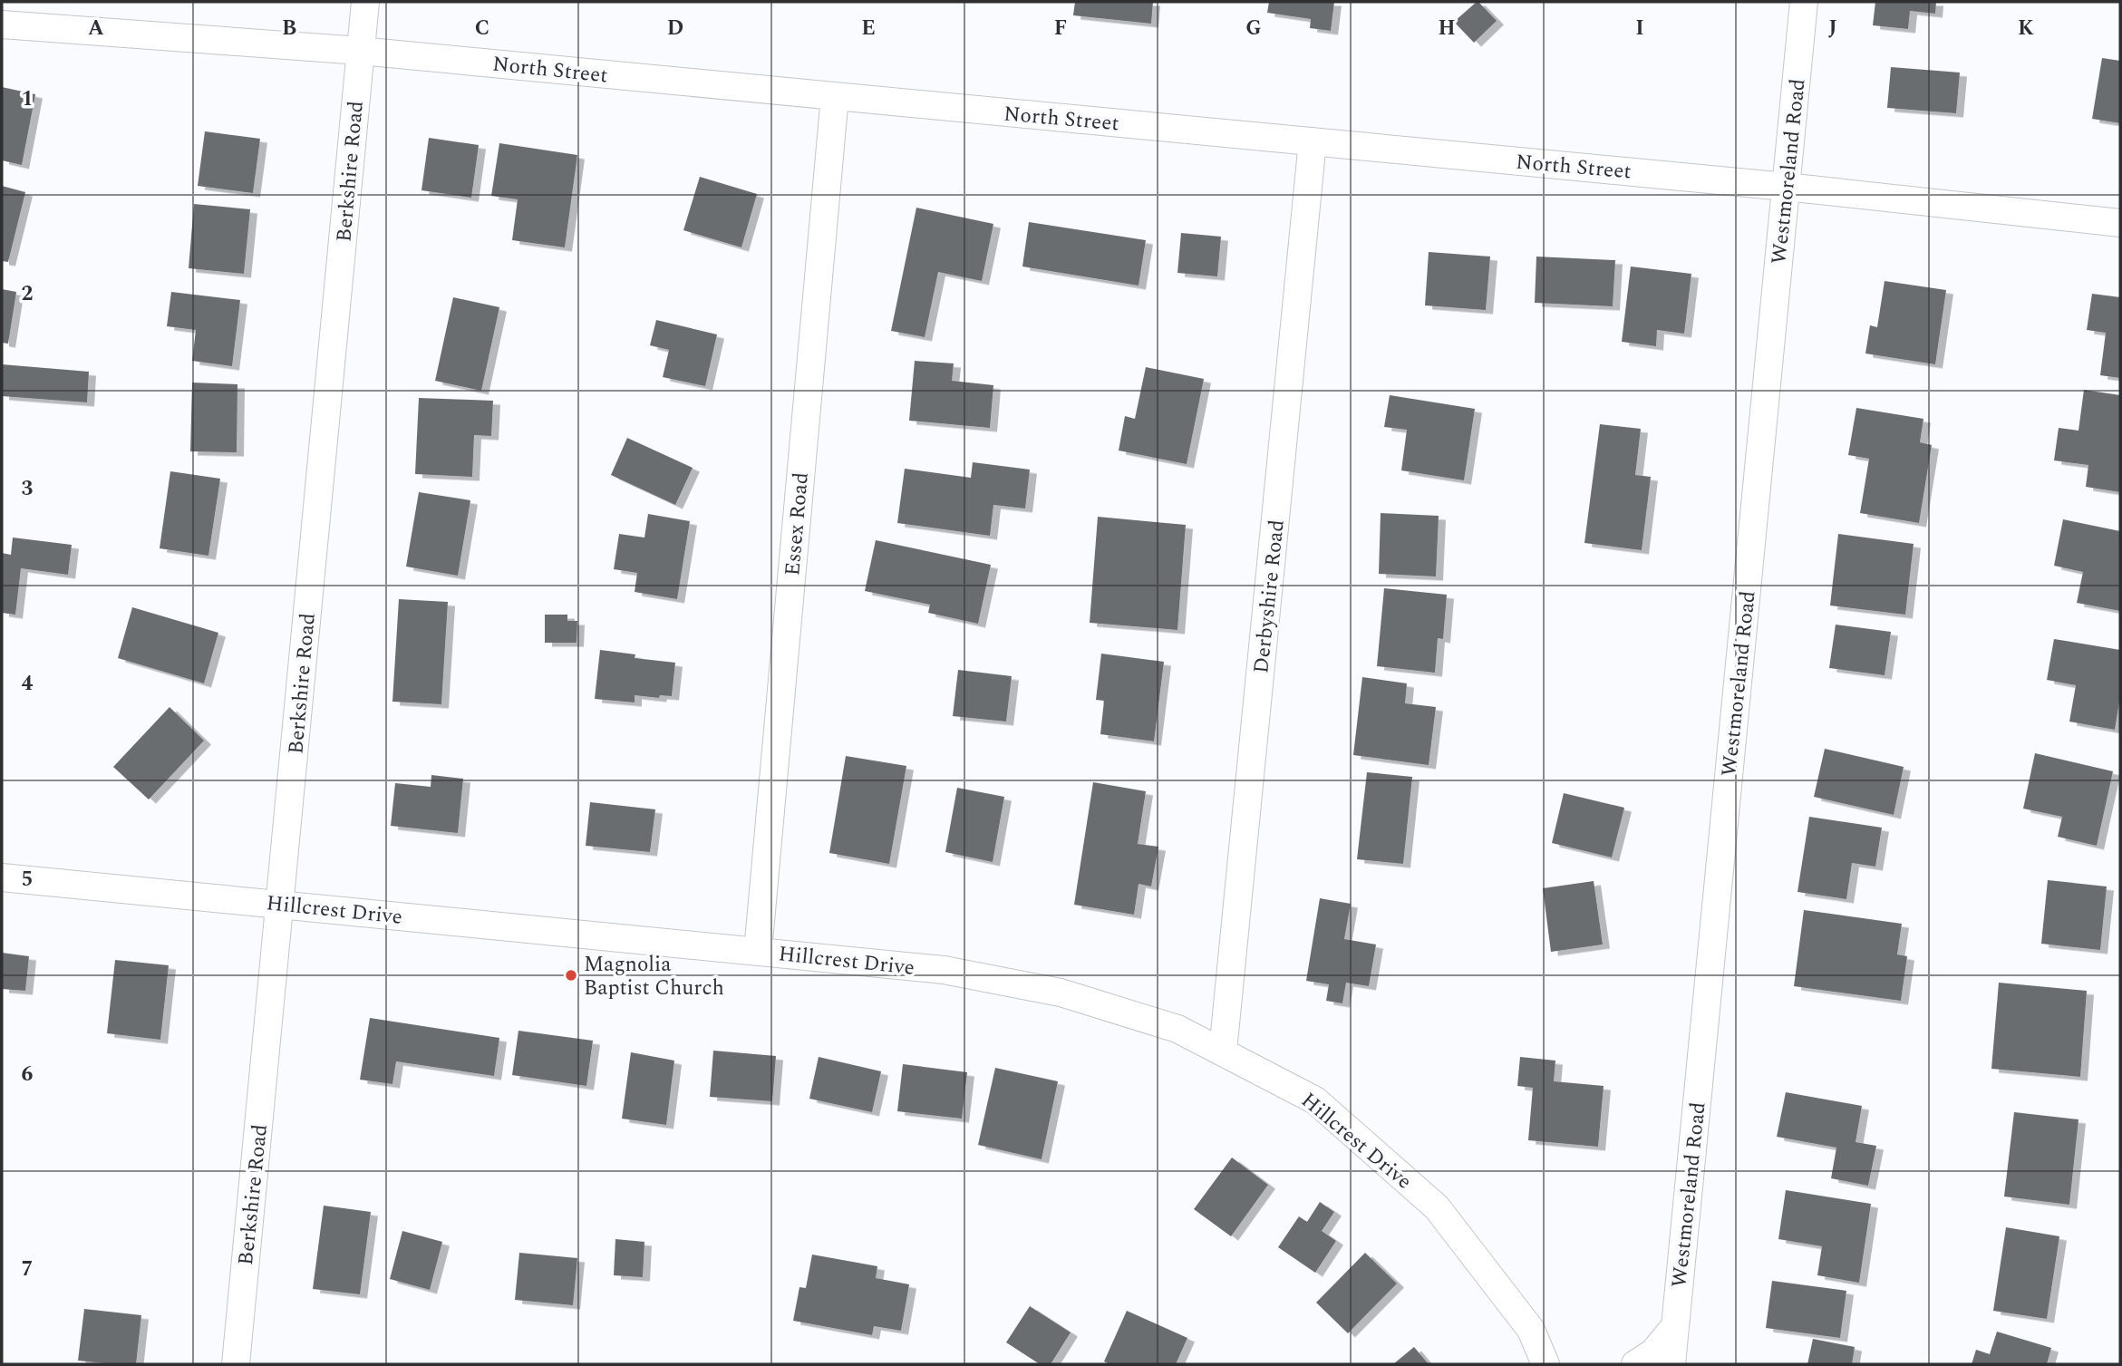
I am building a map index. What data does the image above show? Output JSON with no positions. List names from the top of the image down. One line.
{"streets":{"street":["North Street","Berkshire Road","Westmoreland Road","Essex Road","Derbyshire Road","Hillcrest Drive"]},"crossings":[["North Street","Berkshire Road"],["North Street","Westmoreland Road"],["North Street","Essex Road"],["North Street","Derbyshire Road"],["Berkshire Road","Hillcrest Drive"],["Essex Road","Hillcrest Drive"],["Derbyshire Road","Hillcrest Drive"]],"places":["Magnolia Baptist Church"],"grid":{"columns":["A","B","C","D","E","F","G","H","I","J","K"],"rows":["1","2","3","4","5","6","7"]}}
